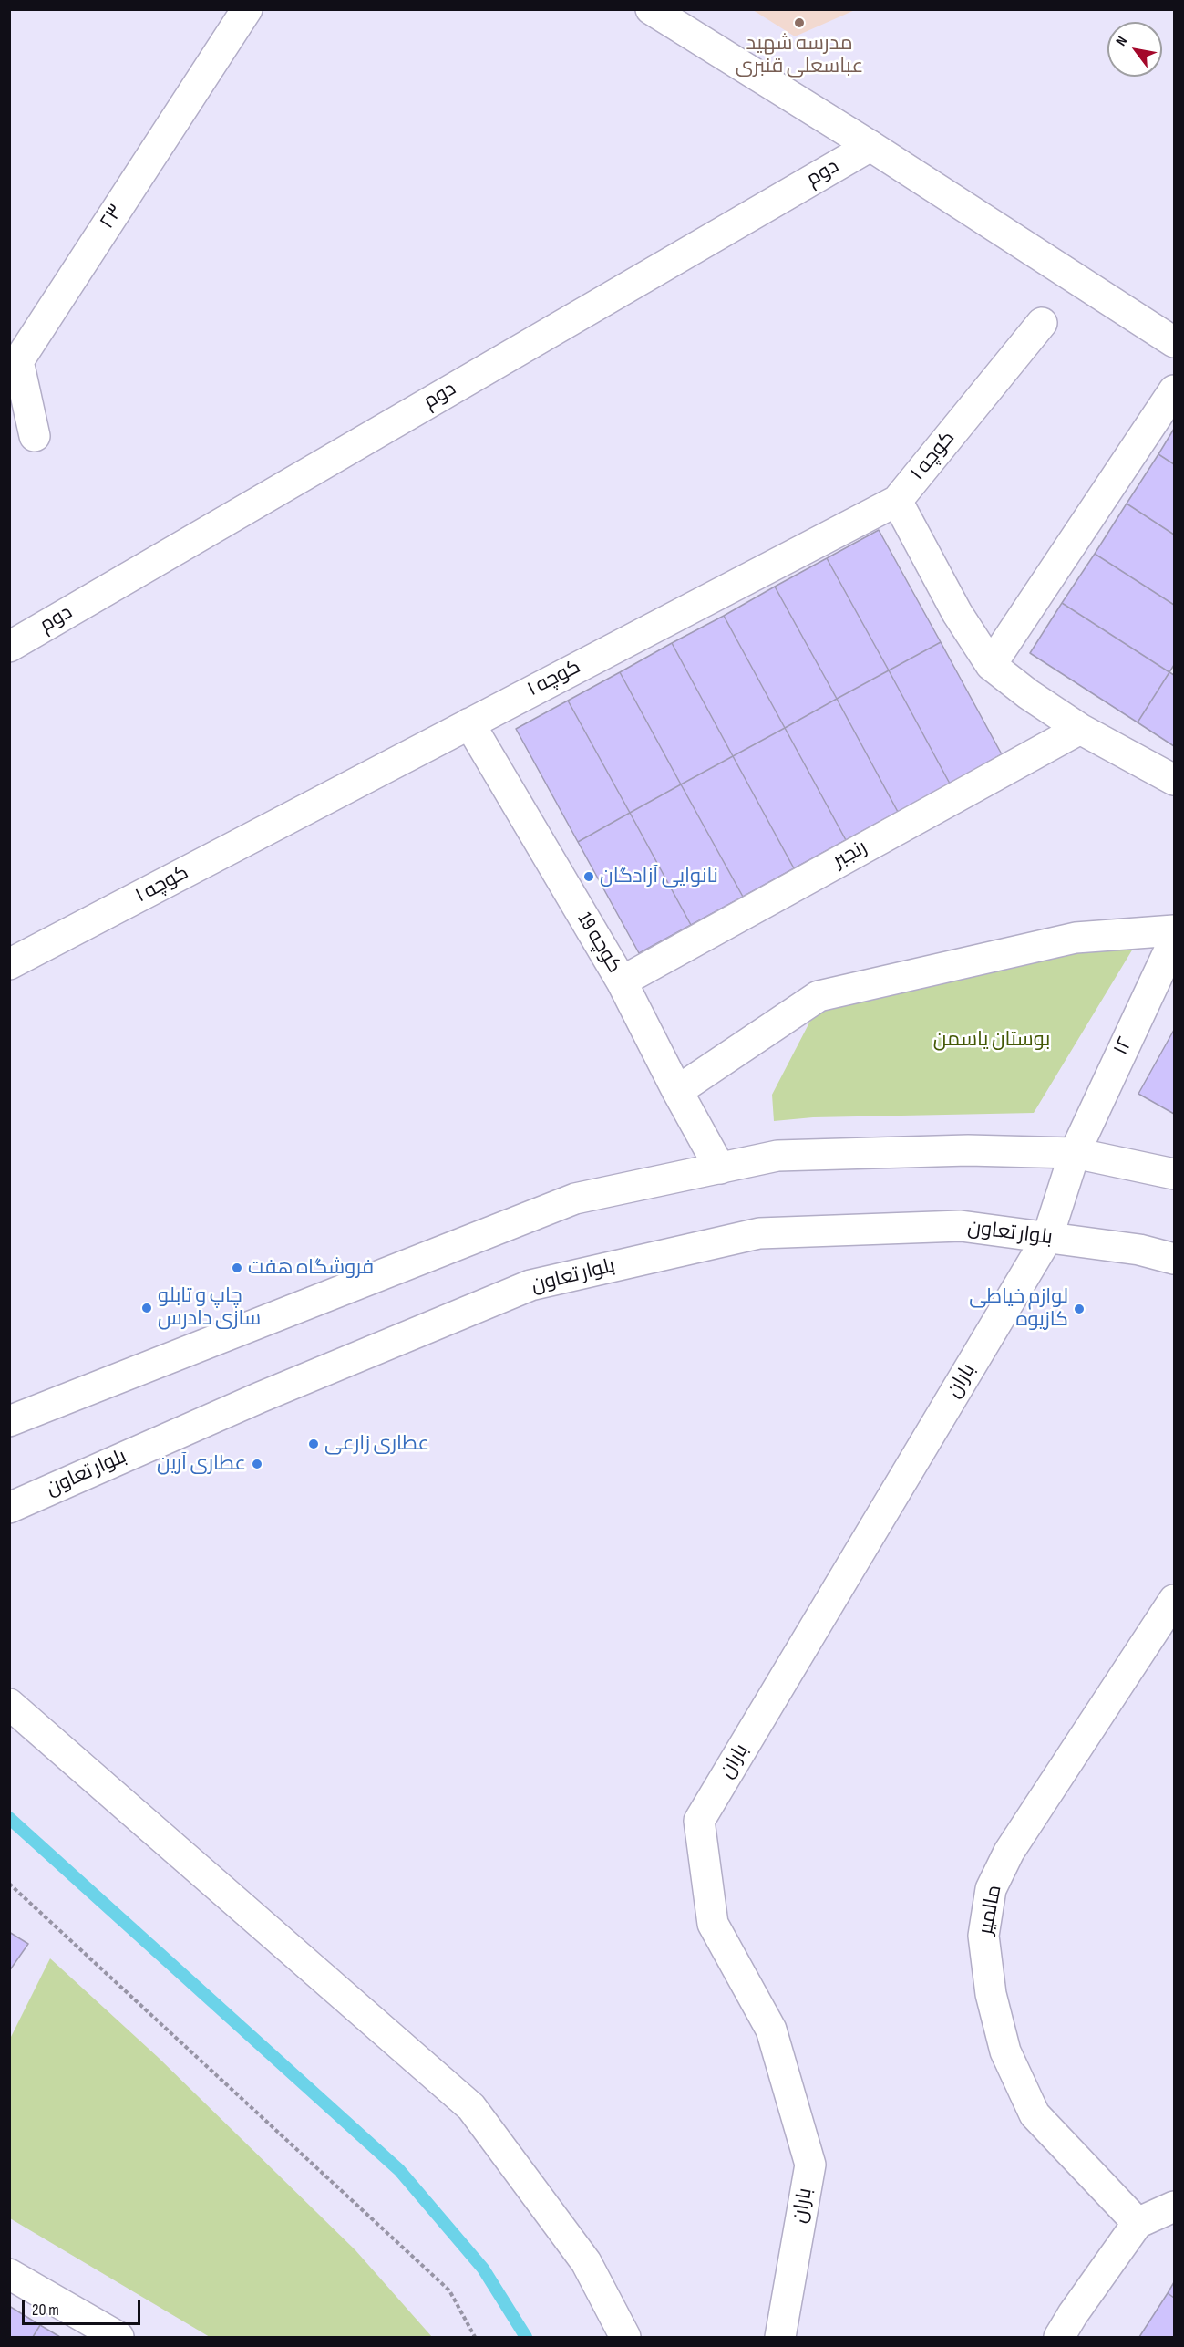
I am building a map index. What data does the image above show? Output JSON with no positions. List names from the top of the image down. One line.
{"streets":{"street":["دوم","۲۳","کوچه ۱","رنجبر","کوچه 19","۱۲","بلوار تعاون","باران","مالمیر"]},"crossings":[["کوچه ۱","کوچه 19"],["رنجبر","کوچه 19"],["۱۲","بلوار تعاون"],["۱۲","باران"],["بلوار تعاون","باران"]],"parks":["بوستان یاسمن"],"places":["مدرسه شهید عباسعلی قنبری","نانوایی آزادگان","فروشگاه هفت","چاپ و تابلو سازی دادرس","لوازم خیاطی کازیوه","عطاری زارعی","عطاری آرین"],"scale_bar":"20 m","north":"top left"}
